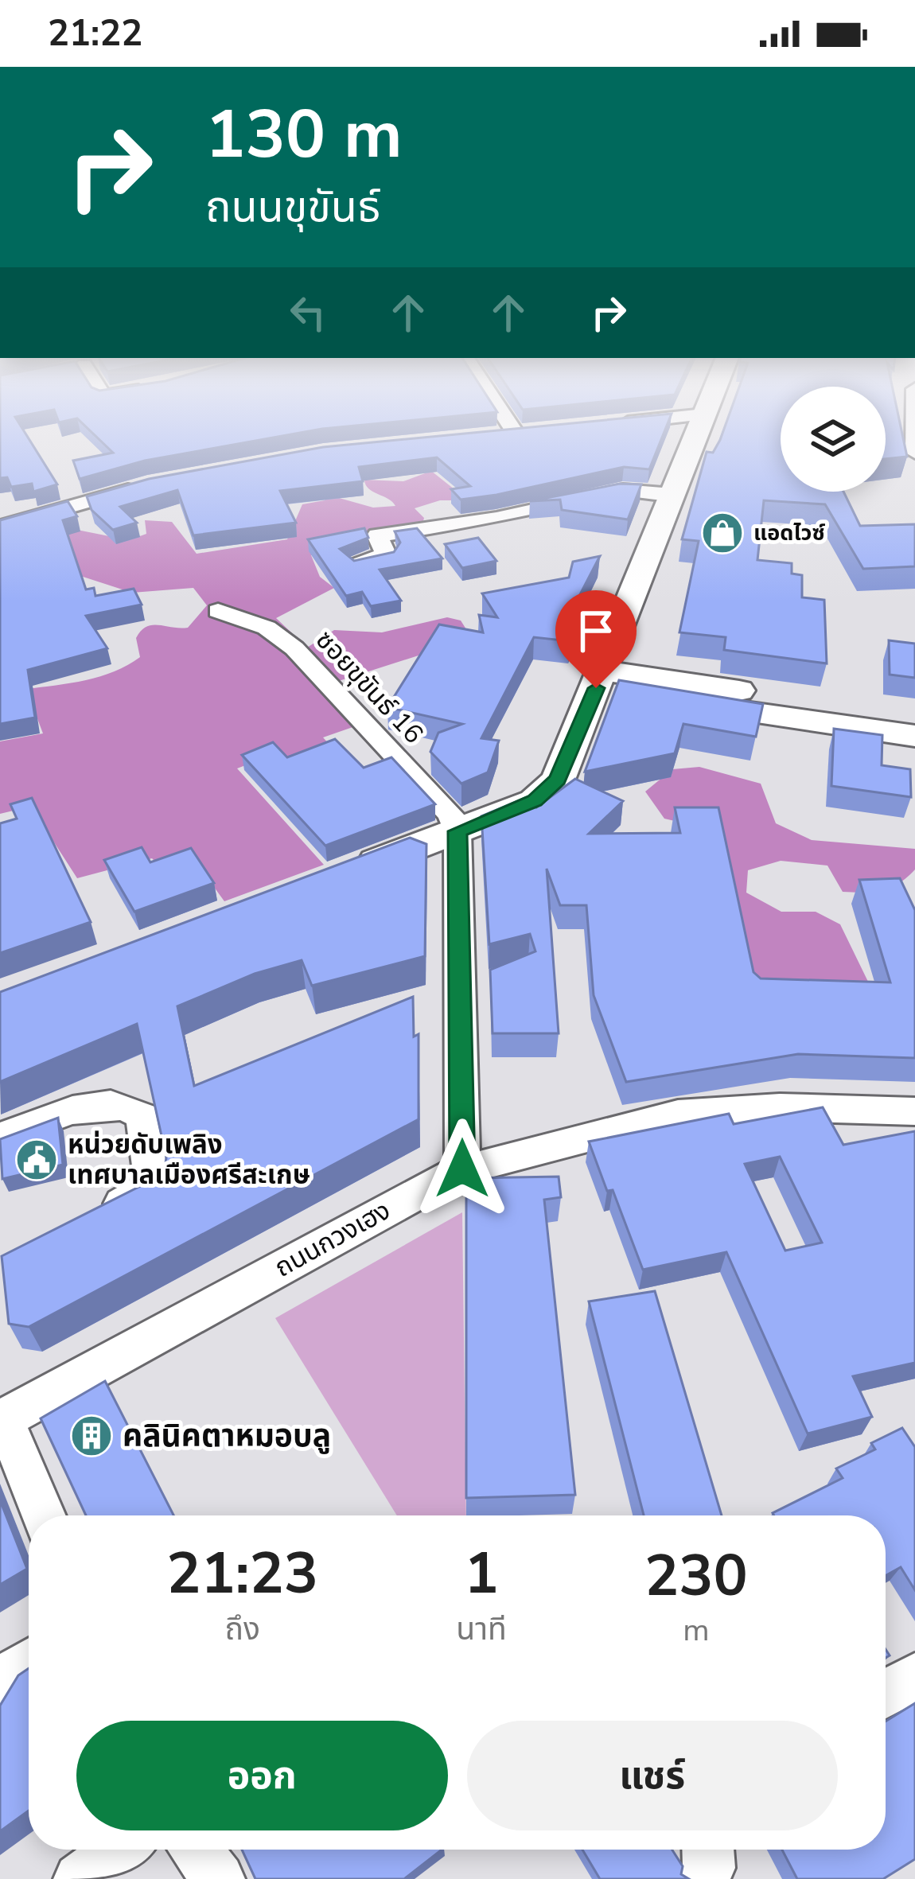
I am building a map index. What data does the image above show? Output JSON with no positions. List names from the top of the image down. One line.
{"streets":{"street":["ซอยขุขันธ์ 16","ถนนกวงเฮง"]},"places":{"shop":["แอดไวซ์"],"public building":["หน่วยดับเพลิง เทศบาลเมืองศรีสะเกษ"],"building":["คลินิคตาหมอบลู"]},"page":{"status":"21:22","turn":["130 m","ถนนขุขันธ์"],"eta":["21:23","ถึง","1","นาที","230","m"],"buttons":["ออก","แชร์"]}}
